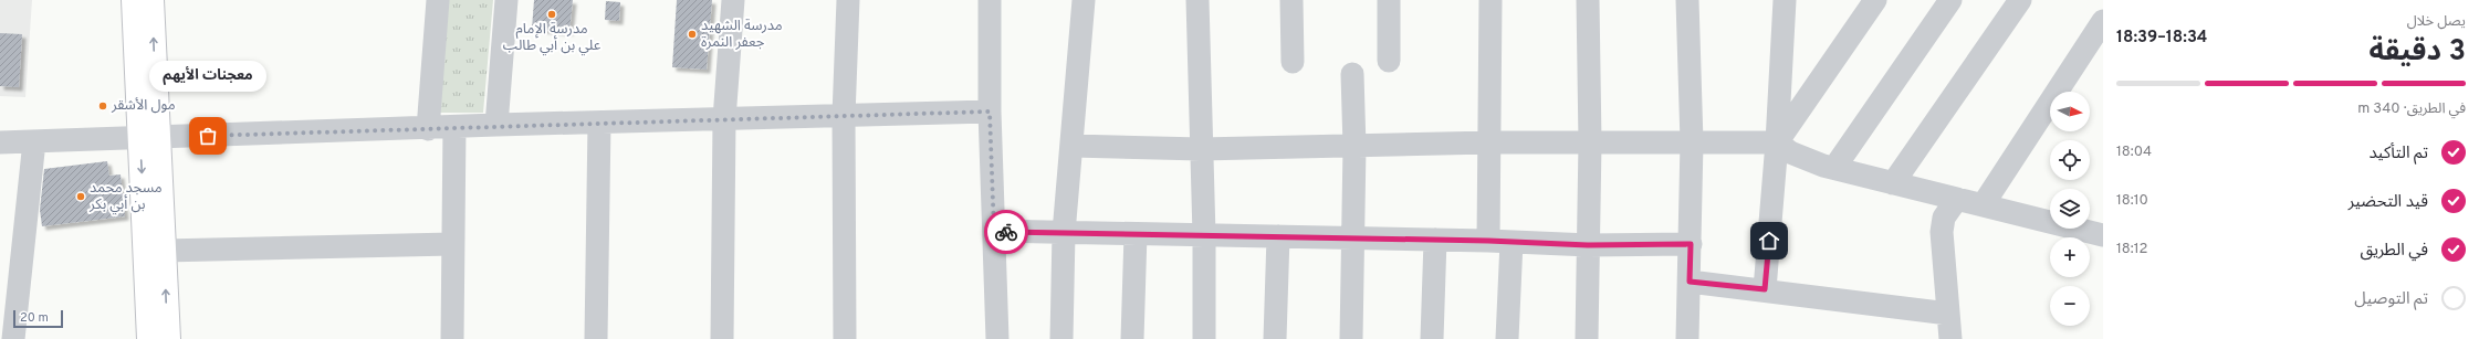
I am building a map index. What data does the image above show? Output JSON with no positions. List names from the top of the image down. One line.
{"places":["مدرسة الإمام علي بن أبي طالب","مدرسة الشهيد جعفر النمرة","مول الأشقر","معجنات الأيهم","مسجد محمد بن أبي بكر"],"scale_bar":"20 m","north":"right","page":{"heading":["3 دقيقة","يصل خلال","18:34–18:39"],"bubble":"معجنات الأيهم","bar":"في الطريق · 340 m","map_buttons":["+","−"],"list":[["تم التأكيد","18:04"],["قيد التحضير","18:10"],["في الطريق","18:12"],"تم التوصيل"],"scale":"20 m"}}
